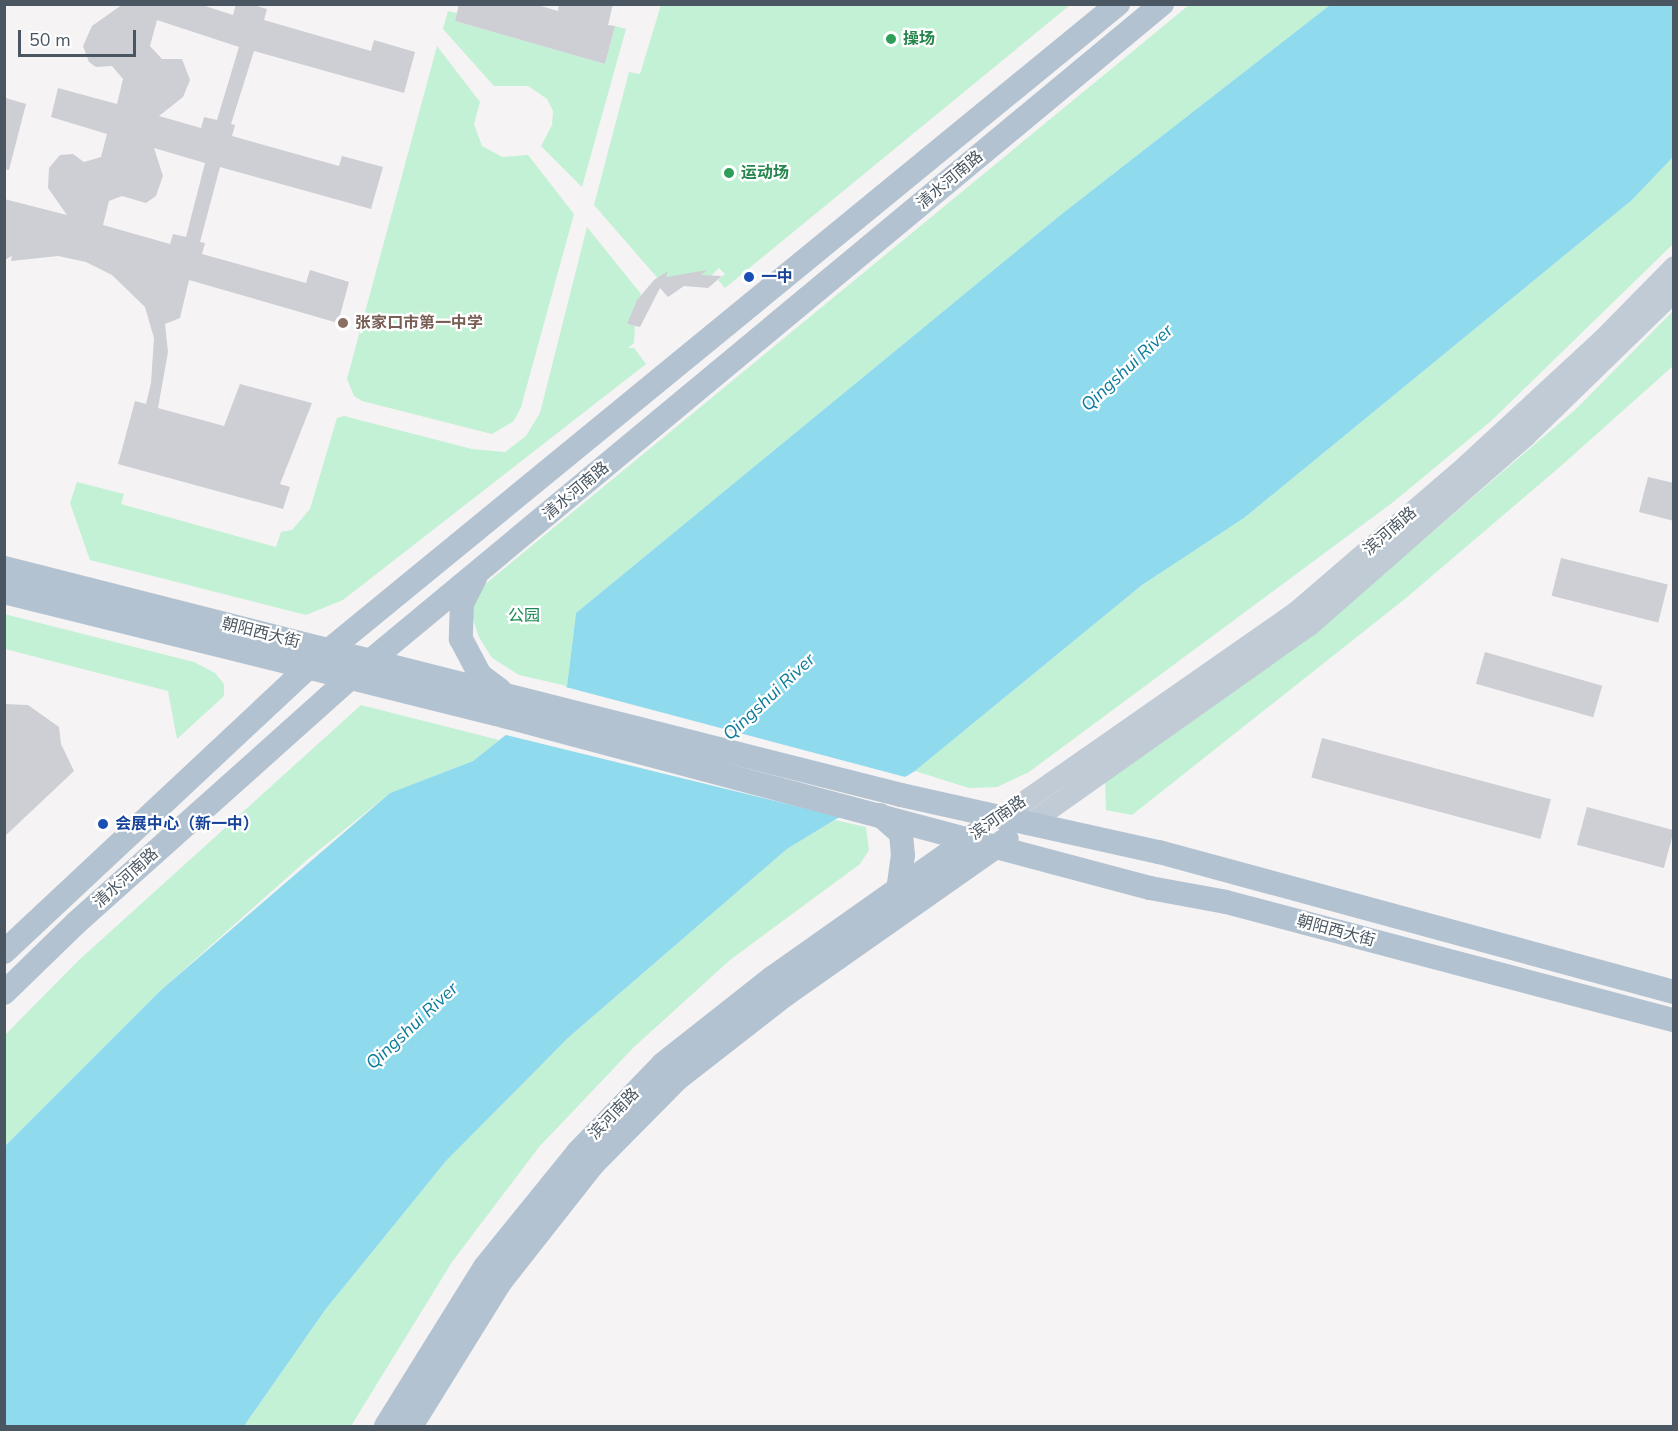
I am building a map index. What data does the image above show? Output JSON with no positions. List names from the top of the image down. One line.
{"streets":{"main road":["清水河南路","滨河南路","朝阳西大街"]},"crossings":[["清水河南路","朝阳西大街"],["滨河南路","朝阳西大街"]],"water":["Qingshui River"],"parks":["公园"],"places":["操场","运动场","一中","张家口市第一中学","会展中心（新一中）"],"scale_bar":"50 m"}
